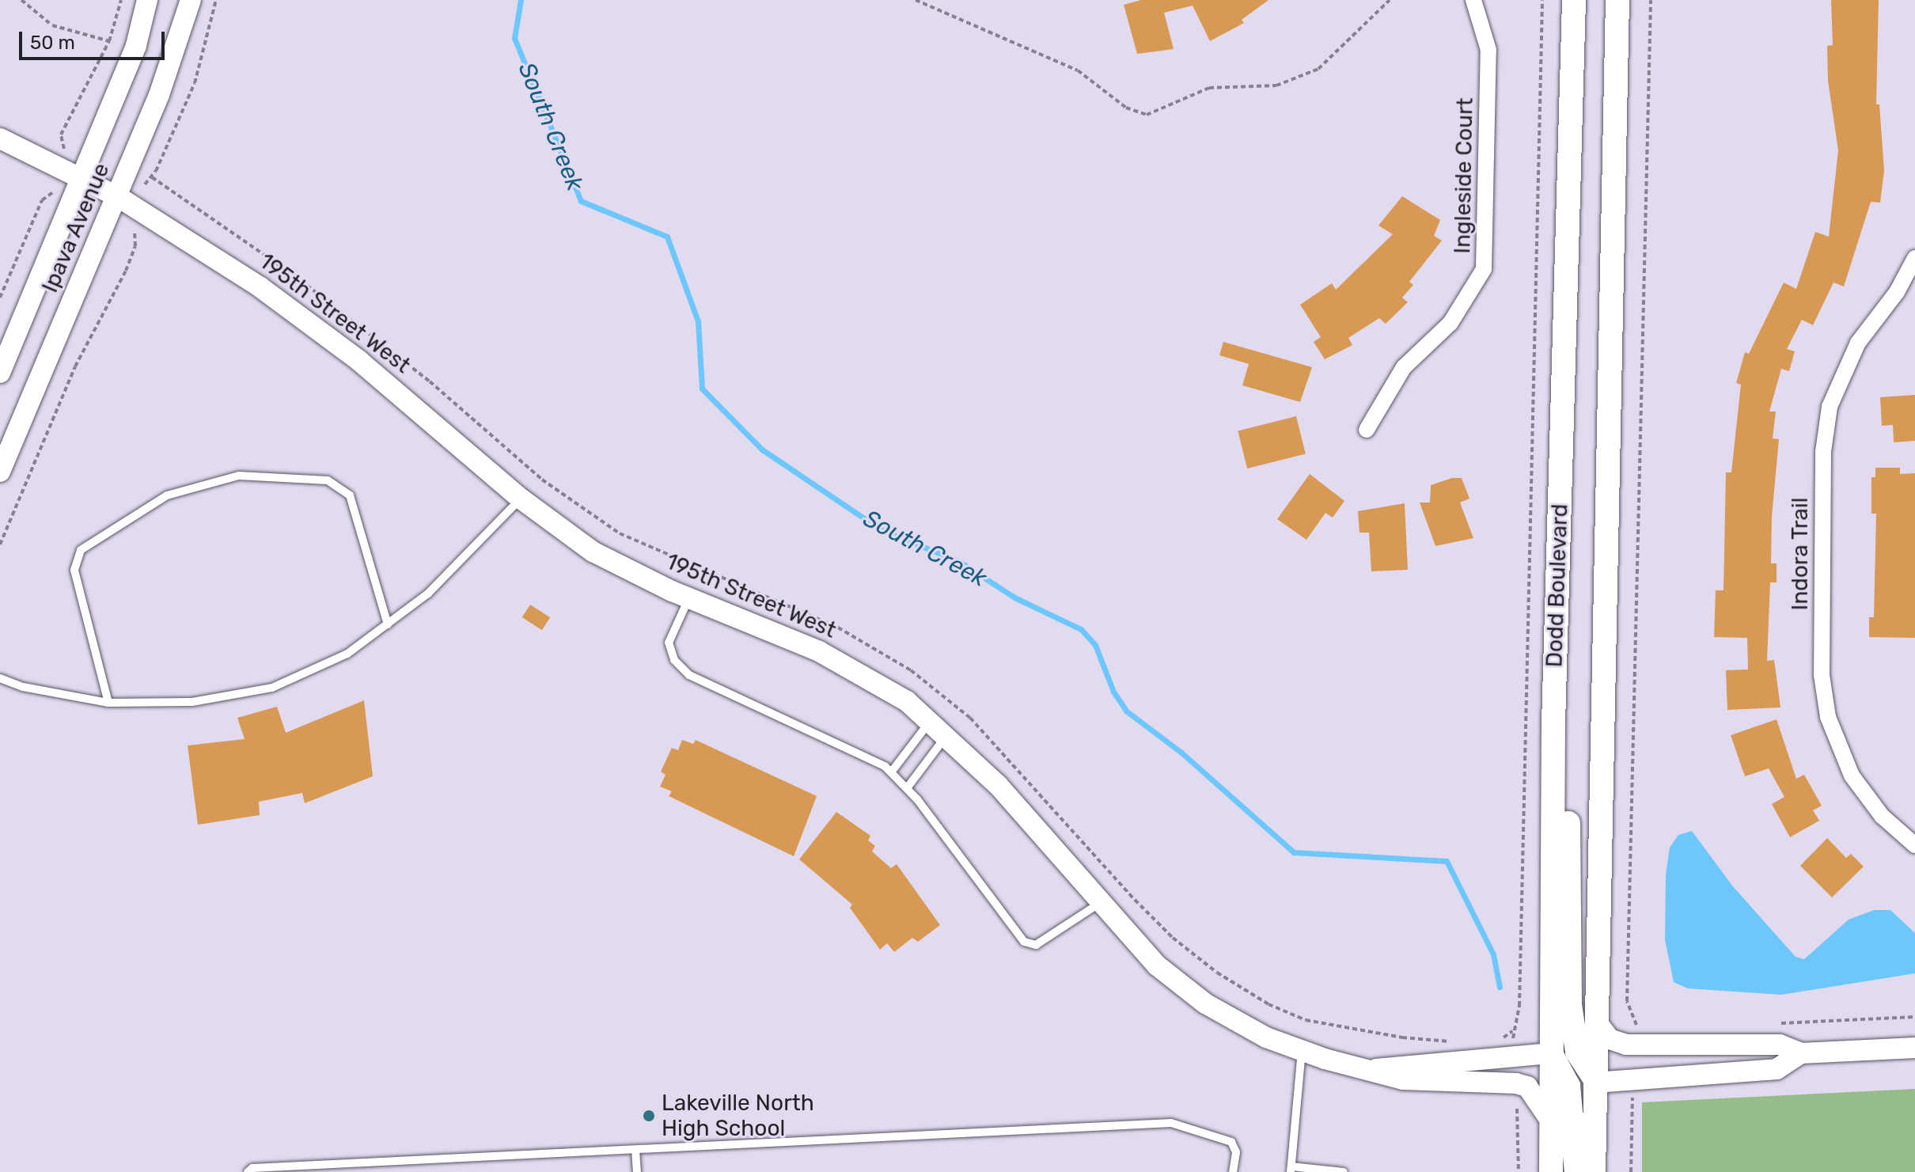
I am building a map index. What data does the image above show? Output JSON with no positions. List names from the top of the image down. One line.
{"streets":{"main road":["Dodd Boulevard"],"street":["Ingleside Court","Ipava Avenue","195th Street West","Indora Trail"]},"crossings":[["Ipava Avenue","195th Street West"],["195th Street West","Dodd Boulevard"]],"water":["South Creek"],"places":["Lakeville North High School"],"scale_bar":"50 m"}
